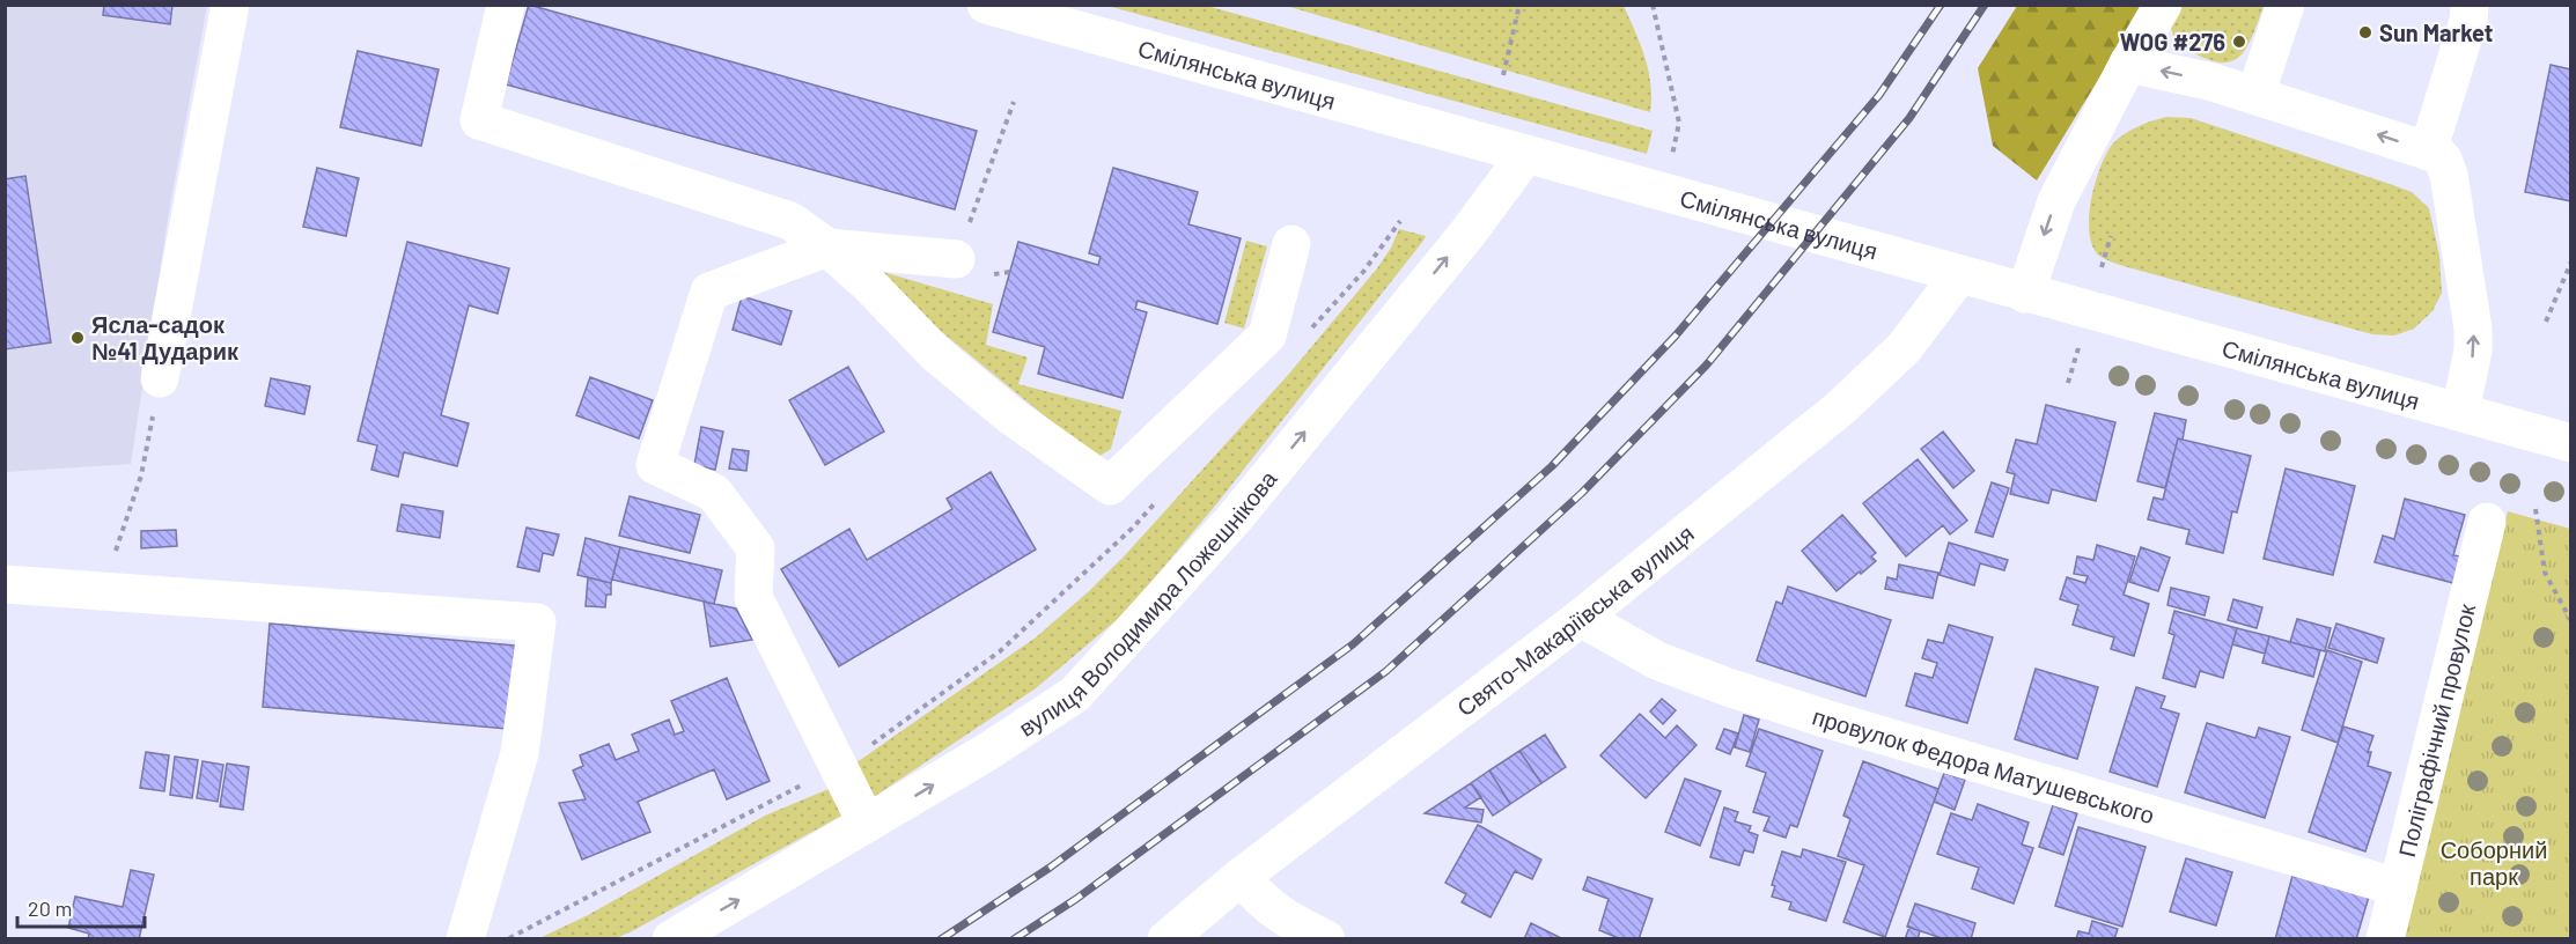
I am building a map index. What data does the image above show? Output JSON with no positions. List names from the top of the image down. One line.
{"streets":{"street":["Смілянська вулиця","вулиця Володимира Ложешнікова","Свято-Макаріївська вулиця","Поліграфічний провулок","провулок Федора Матушевського"]},"crossings":[["Смілянська вулиця","вулиця Володимира Ложешнікова"],["Смілянська вулиця","Свято-Макаріївська вулиця"],["Свято-Макаріївська вулиця","провулок Федора Матушевського"],["Поліграфічний провулок","провулок Федора Матушевського"]],"one_way":["вулиця Володимира Ложешнікова"],"parks":["Соборний парк"],"places":["Sun Market","WOG #276","Ясла-садок №41 Дударик"],"scale_bar":"20 m"}
